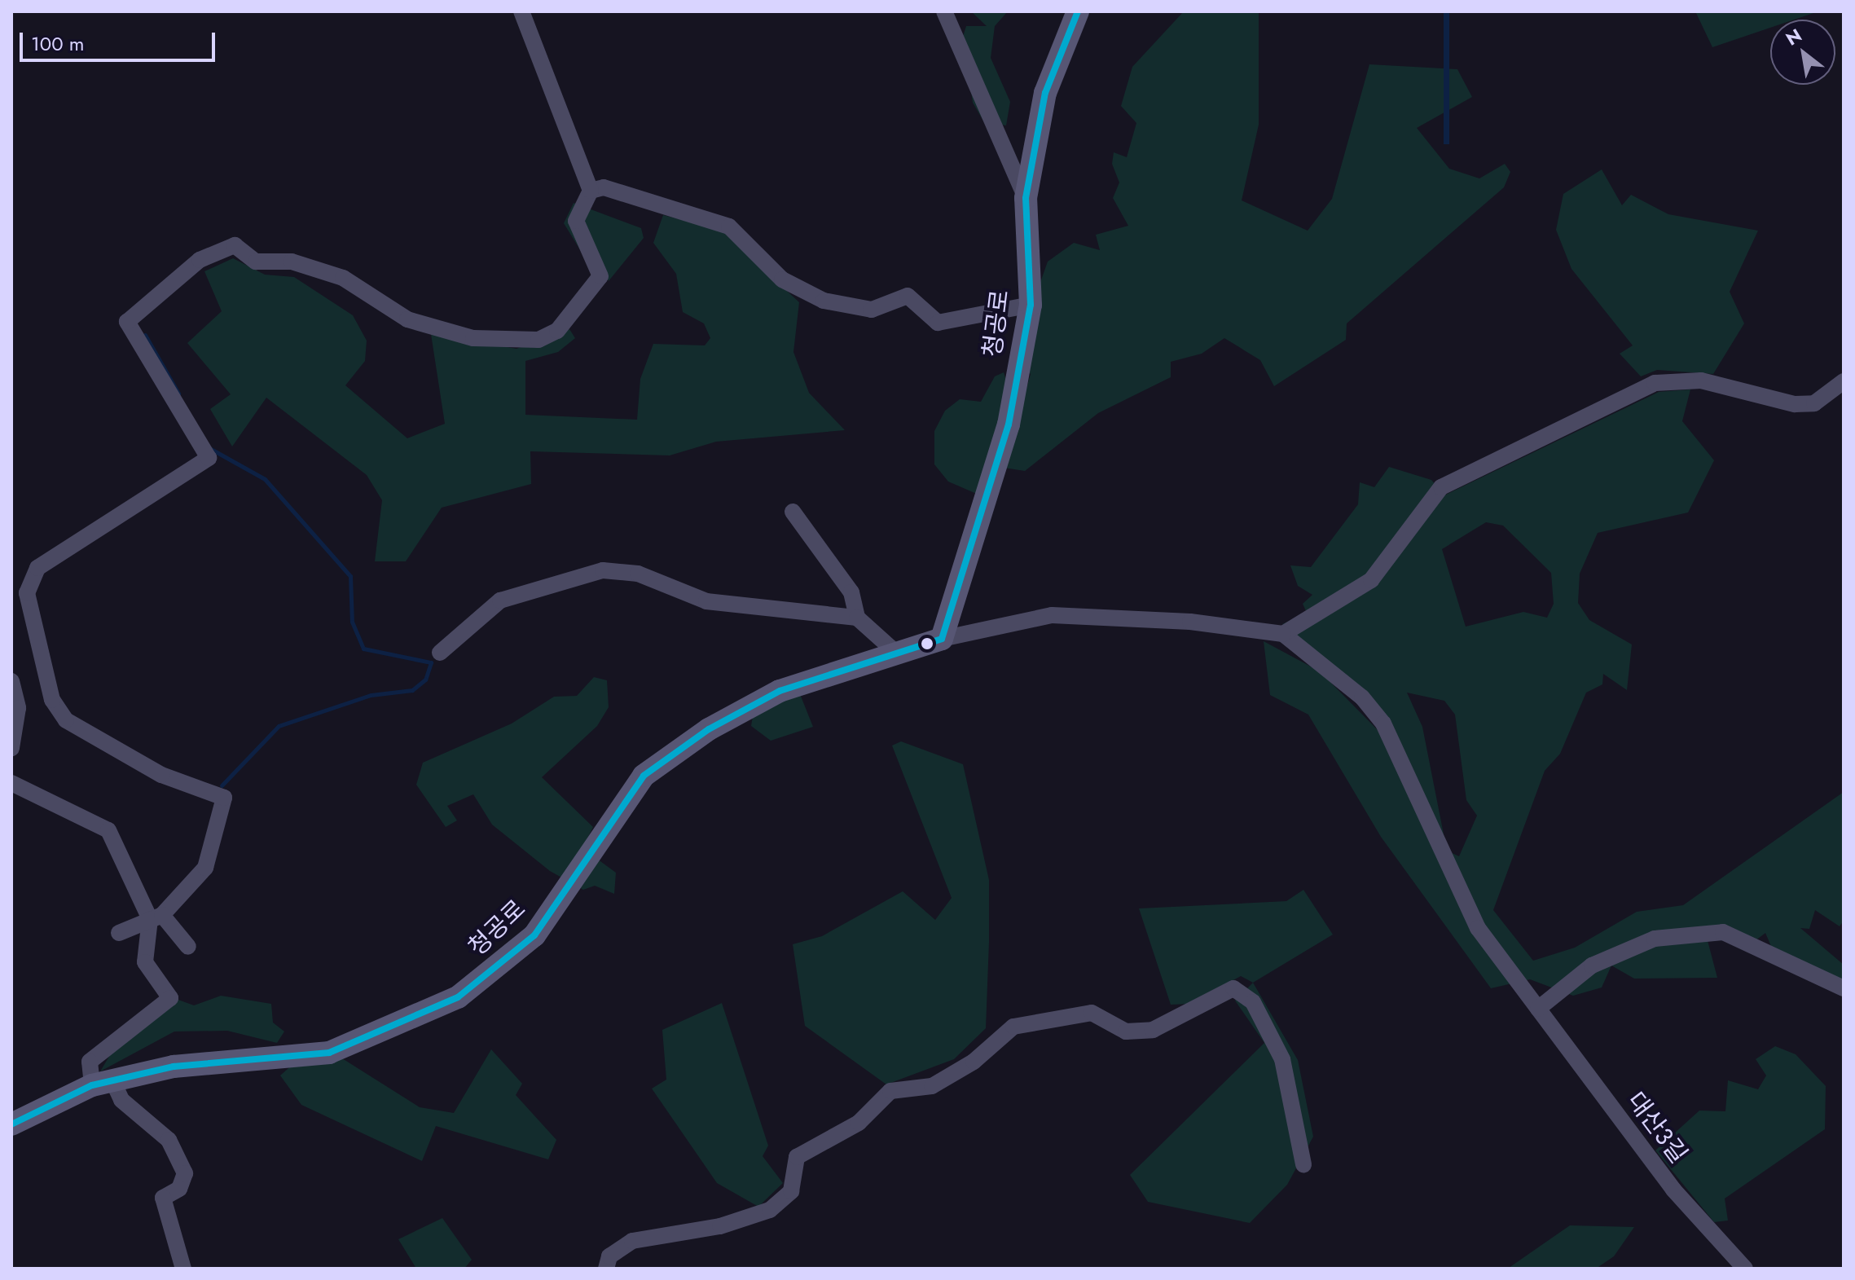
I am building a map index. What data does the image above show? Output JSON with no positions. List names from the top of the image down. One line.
{"streets":{"street":["청공로","대산3길"]},"crossings":[["청공로","대산3길"]],"scale_bar":"100 m","north":"top left"}
